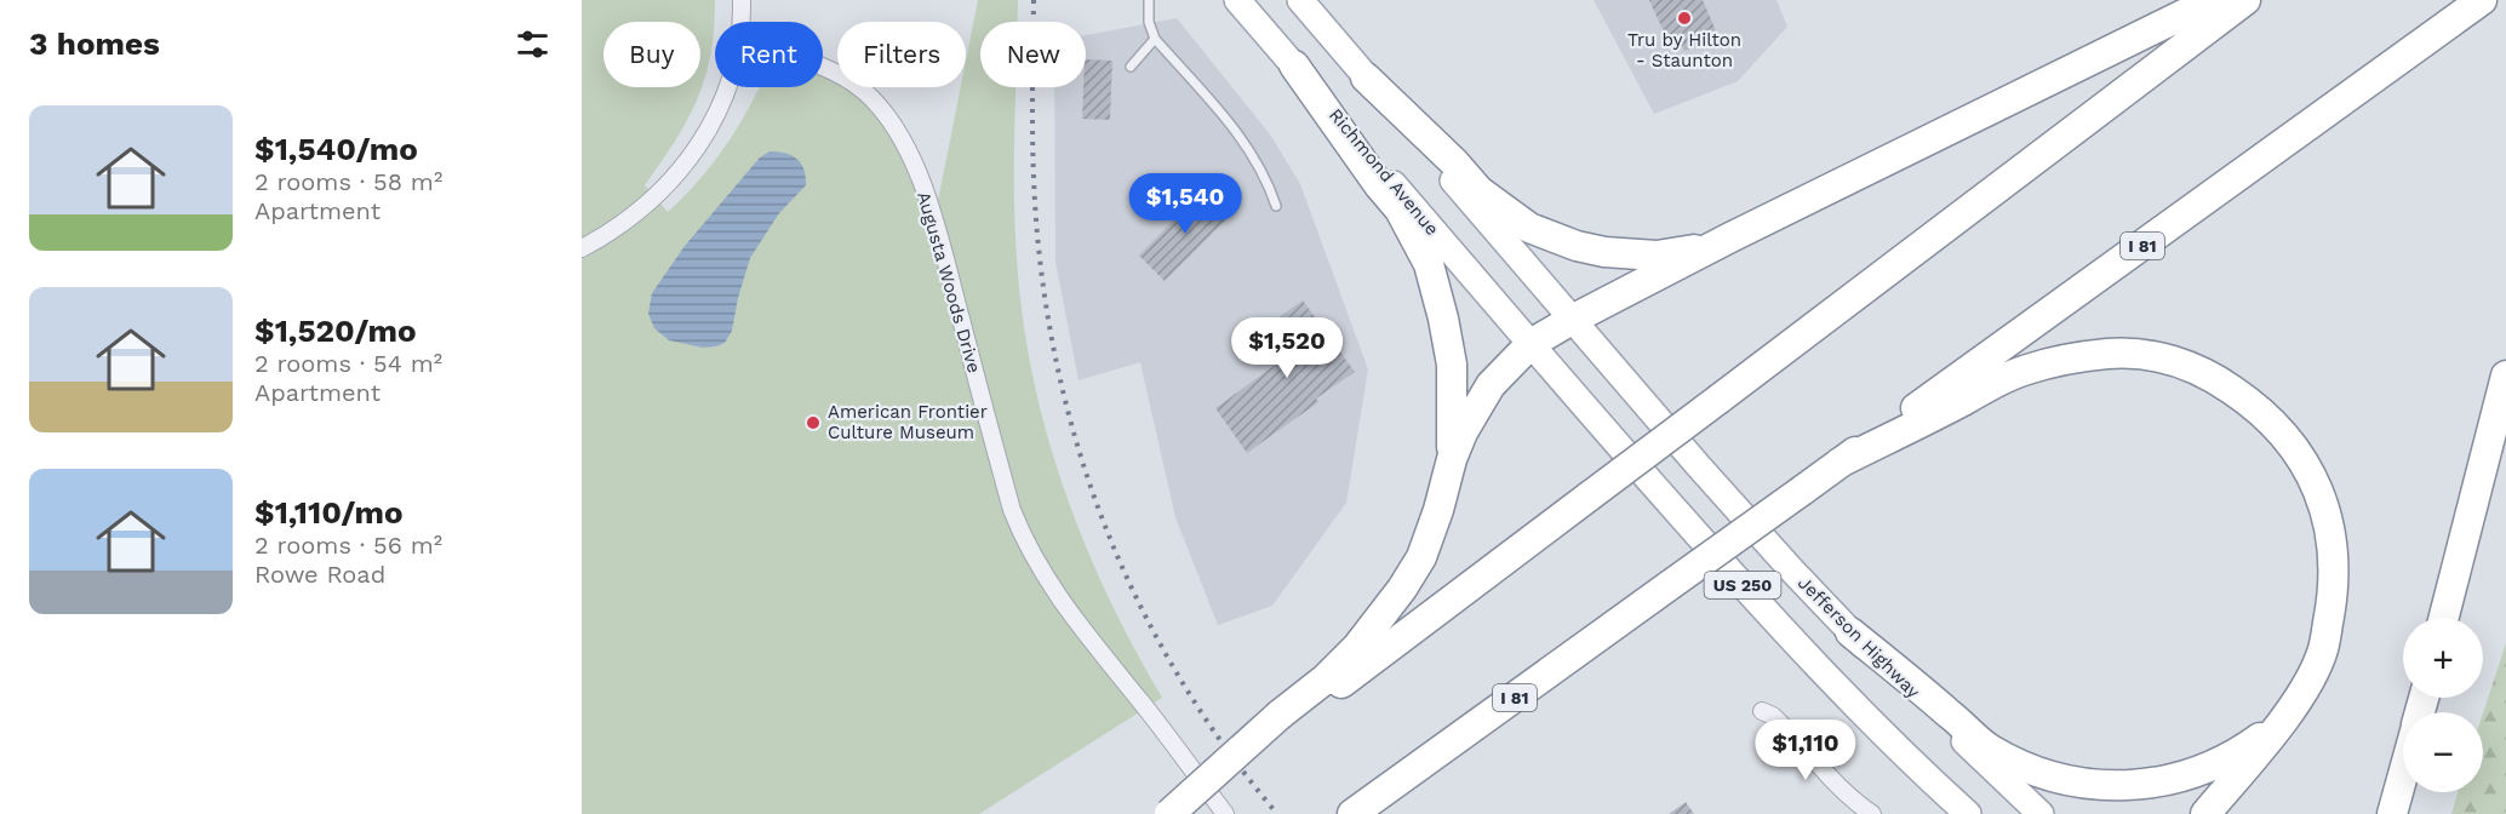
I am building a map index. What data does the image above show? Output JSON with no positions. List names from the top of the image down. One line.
{"streets":{"highway":["I 81"],"main road":["Richmond Avenue","US 250","Jefferson Highway"],"street":["Augusta Woods Drive"]},"crossings":[["Richmond Avenue","US 250"],["US 250","Jefferson Highway"]],"places":["Tru by Hilton - Staunton","American Frontier Culture Museum"],"page":{"heading":"3 homes","chip":["Buy","Rent","Filters","New"],"list":[{"name":"$1,540/mo","note":"2 rooms · 58 m² · Apartment"},{"name":"$1,520/mo","note":"2 rooms · 54 m² · Apartment"},{"name":"$1,110/mo","note":"2 rooms · 56 m² · Rowe Road"}],"price":["$1,540","$1,520","$1,110"],"map_buttons":["+","−"]}}
